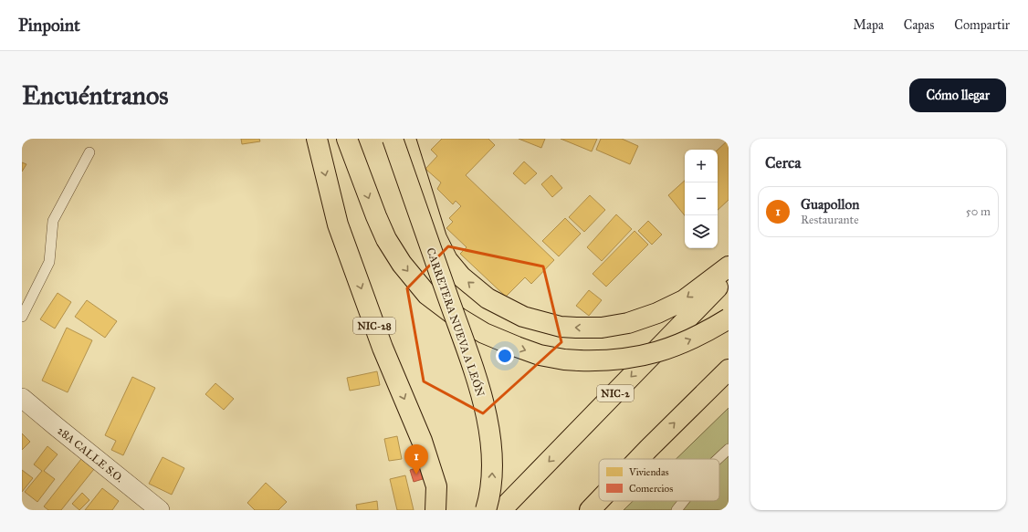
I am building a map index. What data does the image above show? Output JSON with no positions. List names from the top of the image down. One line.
{"streets":{"highway":["CARRETERA NUEVA A LEÓN","NIC-28","NIC-2"],"street":["28A CALLE S.O."]},"legend":["Viviendas","Comercios"],"page":{"header":"Pinpoint","nav":["Mapa","Capas","Compartir"],"buttons":"Cómo llegar","title":"Encuéntranos","heading":"Cerca","map_buttons":["+","−"],"list":[{"mark":"1","name":"Guapollon","note":"Restaurante","value":"50 m"}],"pins":"1"}}
